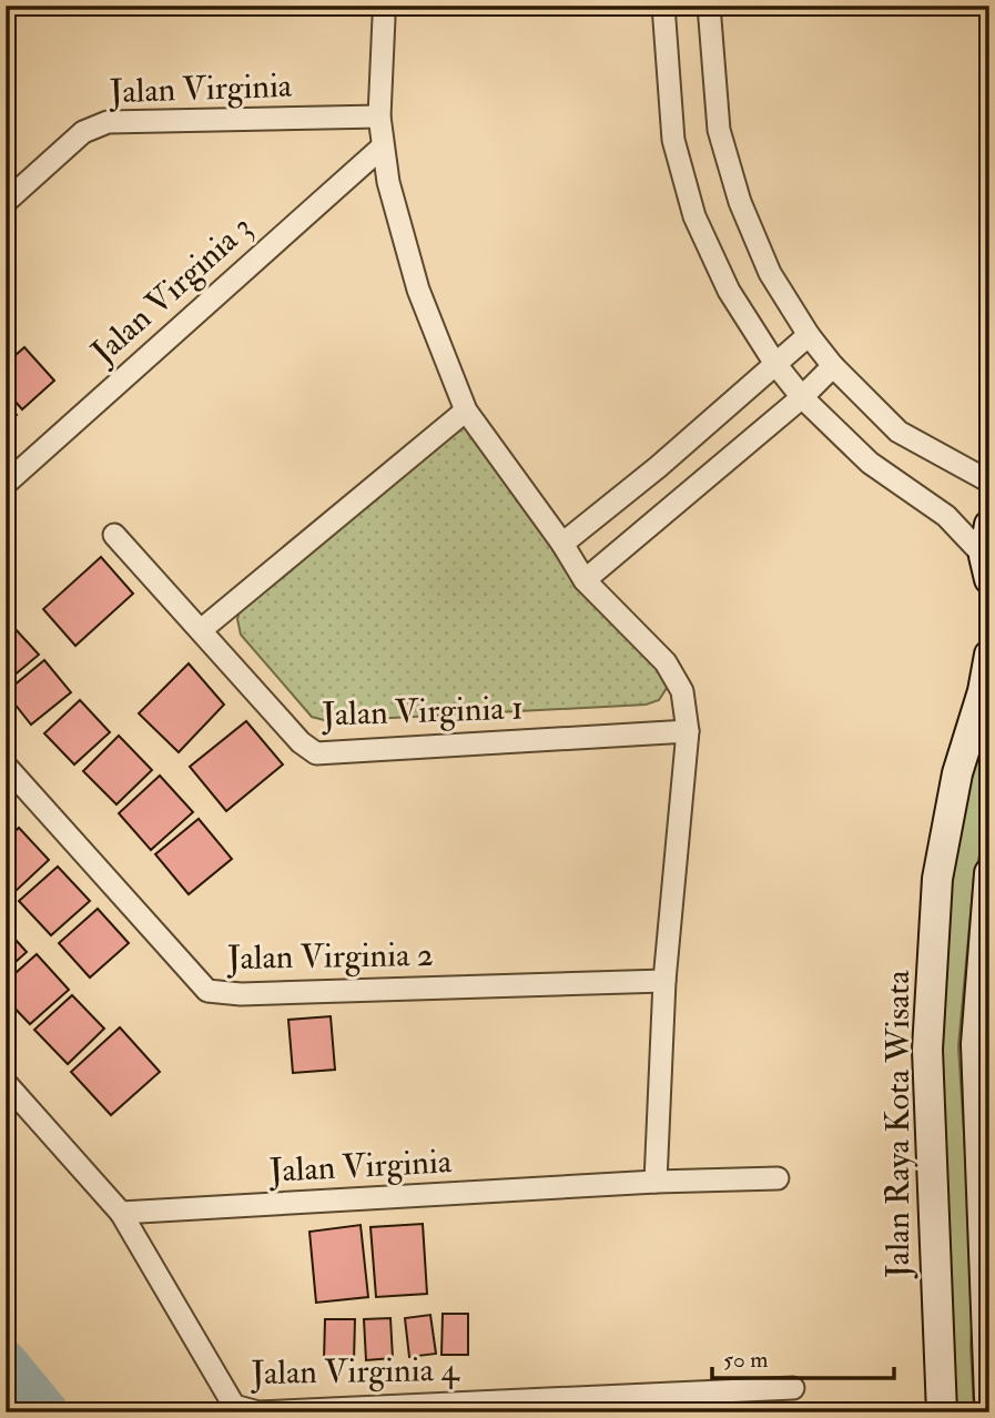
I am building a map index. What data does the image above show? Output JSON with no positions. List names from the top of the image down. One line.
{"streets":{"street":["Jalan Virginia","Jalan Virginia 3","Jalan Virginia 1","Jalan Virginia 2","Jalan Raya Kota Wisata","Jalan Virginia 4"]},"crossings":[["Jalan Virginia","Jalan Virginia 4"]],"scale_bar":"50 m"}
